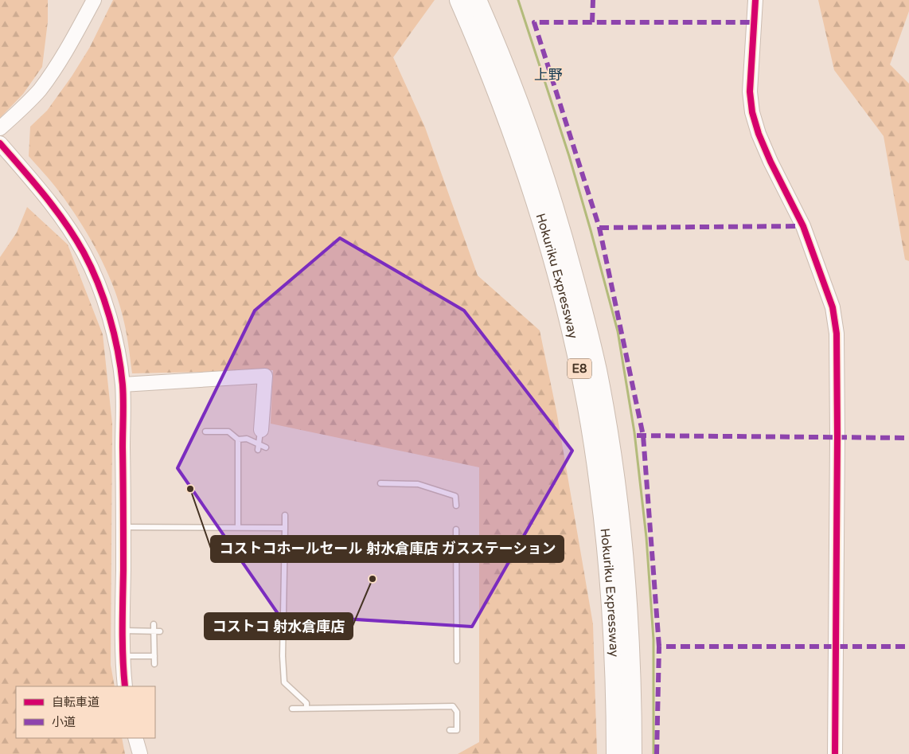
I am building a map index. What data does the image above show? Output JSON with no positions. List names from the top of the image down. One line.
{"streets":{"highway":["Hokuriku Expressway","E8"]},"districts":["上野"],"places":["コストコホールセール 射水倉庫店 ガスステーション","コストコ 射水倉庫店"],"legend":["自転車道","小道"]}
